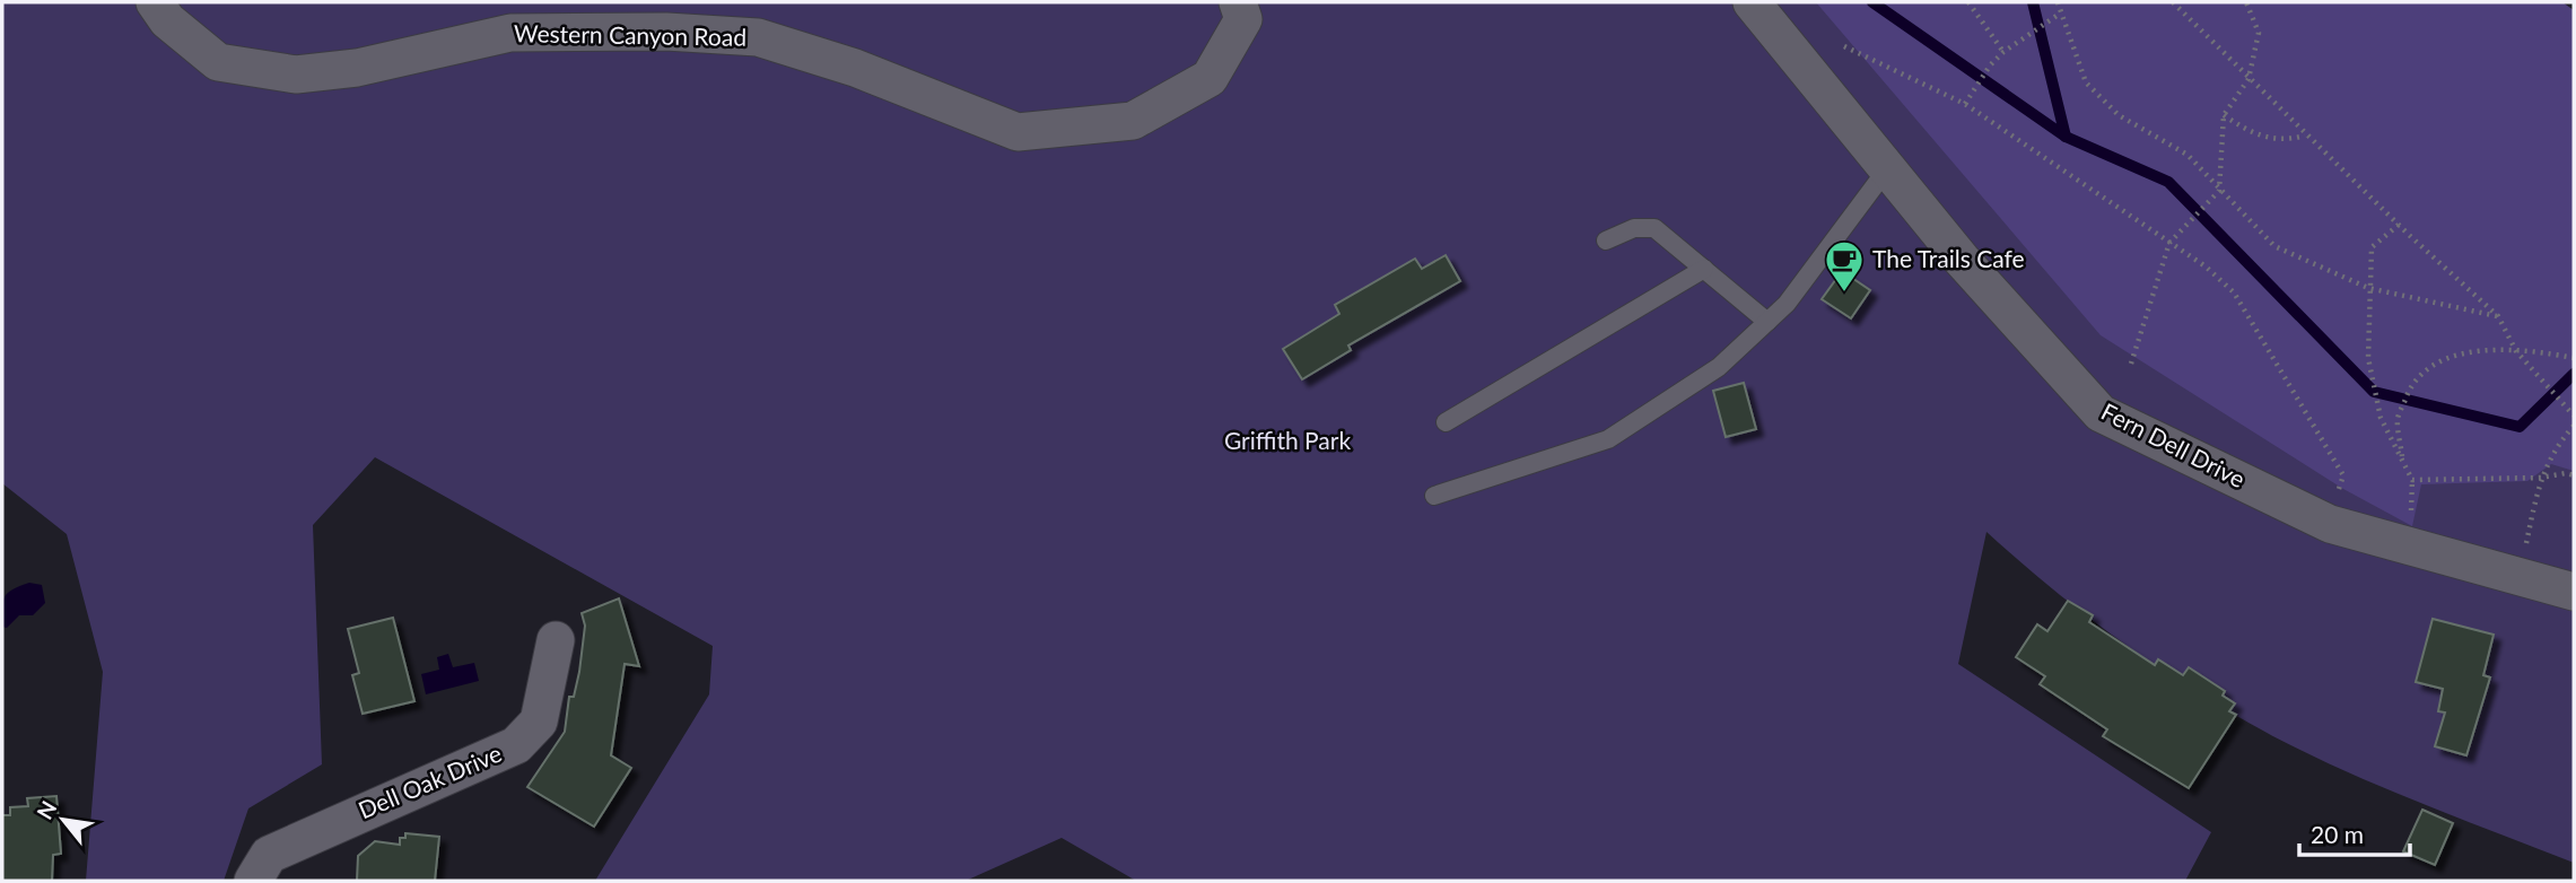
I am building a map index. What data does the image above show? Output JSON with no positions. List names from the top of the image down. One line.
{"streets":{"street":["Western Canyon Road","Fern Dell Drive","Dell Oak Drive"]},"parks":["Griffith Park"],"places":{"cafe":["The Trails Cafe"]},"scale_bar":"20 m","north":"top left"}
